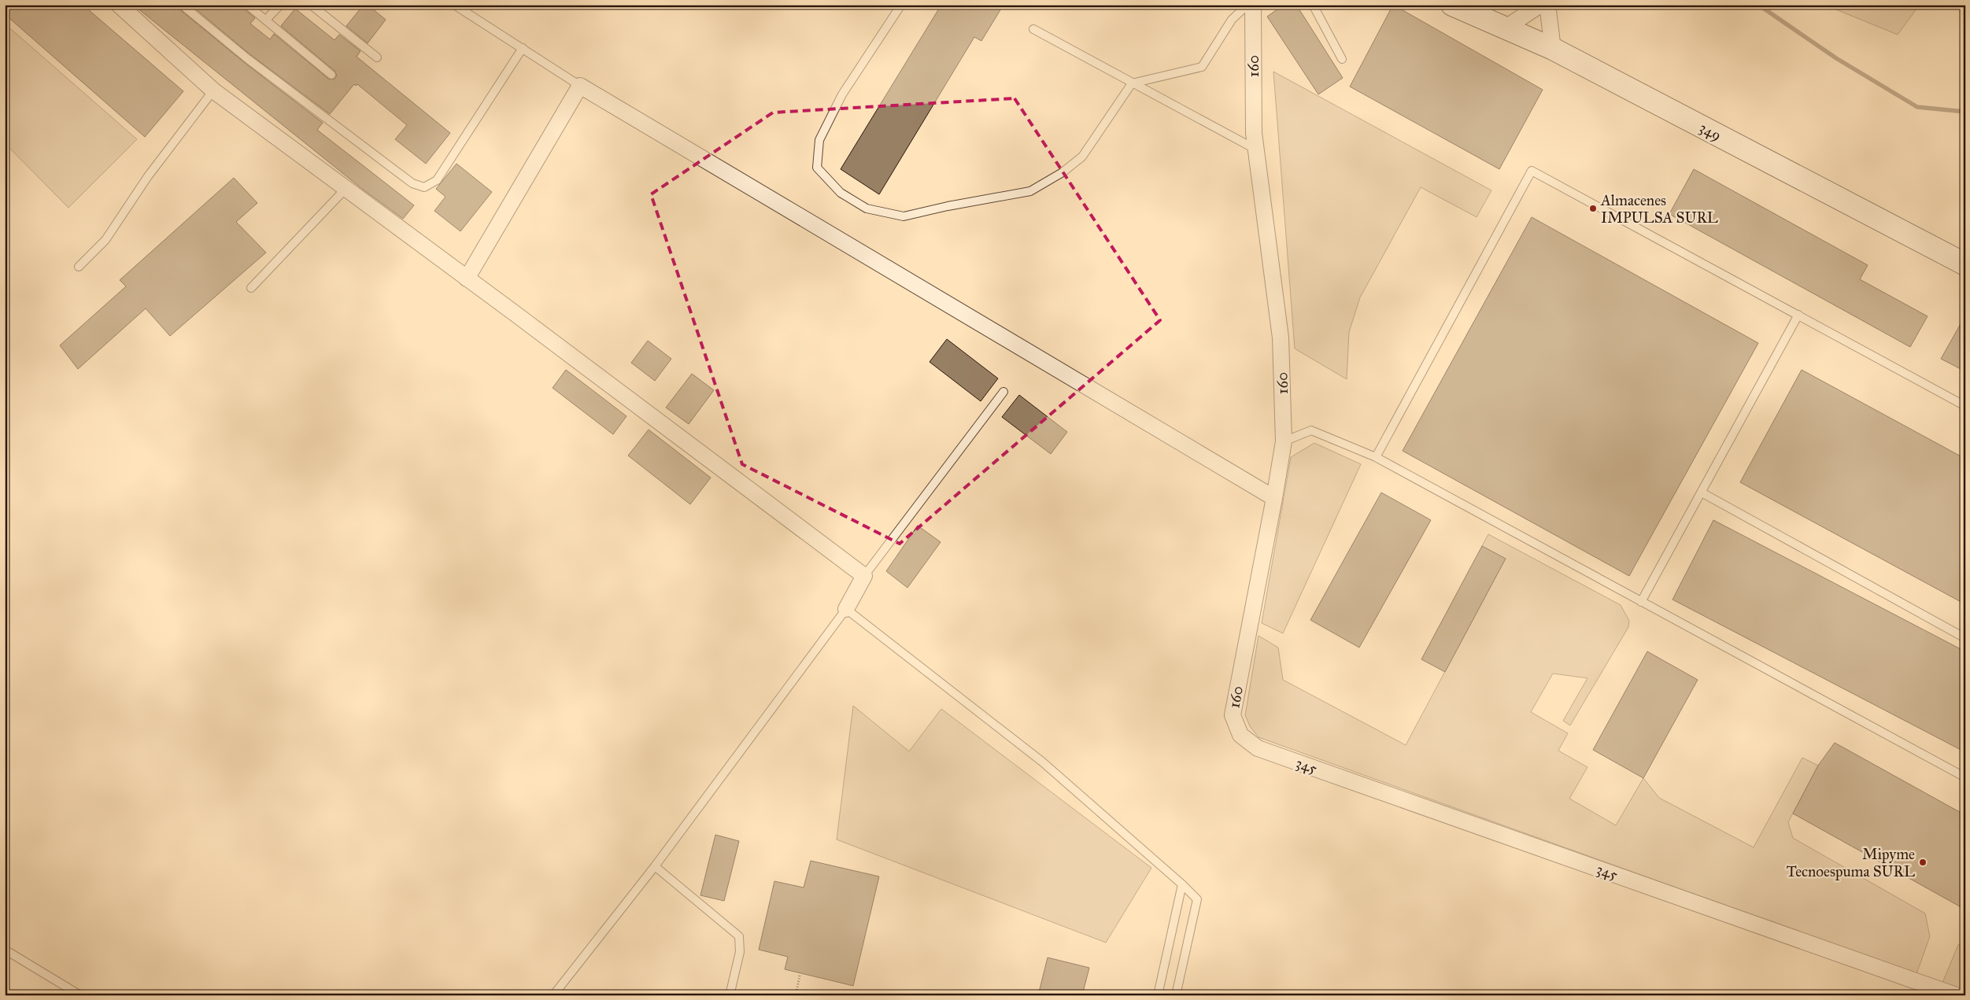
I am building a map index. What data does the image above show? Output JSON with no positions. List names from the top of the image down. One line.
{"streets":{"street":["160","349","345"]},"crossings":[["160","345"]],"places":["Almacenes IMPULSA SURL","Mipyme Tecnoespuma SURL"]}
